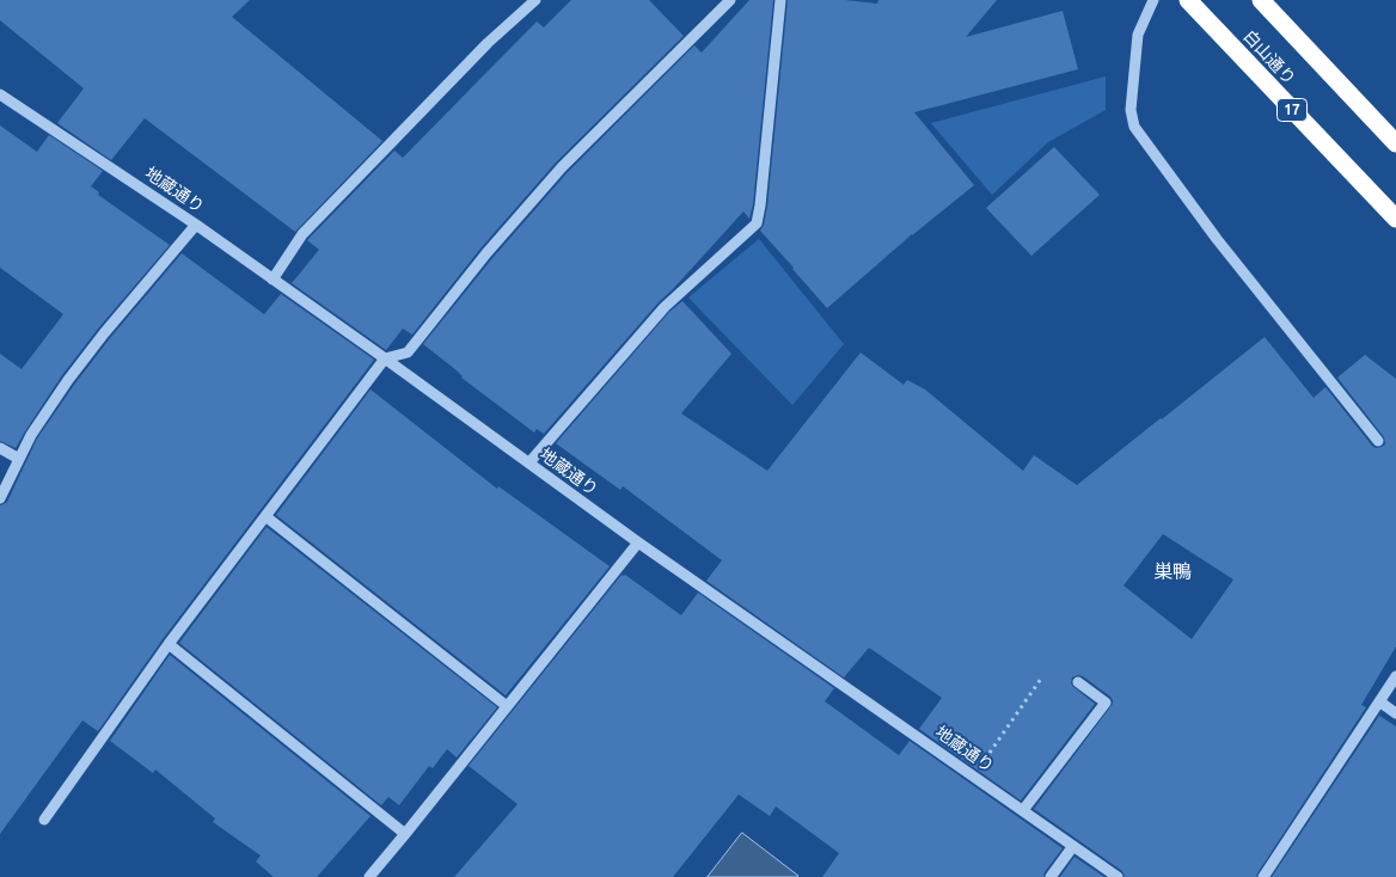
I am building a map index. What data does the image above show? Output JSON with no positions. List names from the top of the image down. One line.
{"streets":{"highway":["白山通り","17"],"street":["地蔵通り"]},"districts":["巣鴨"]}
